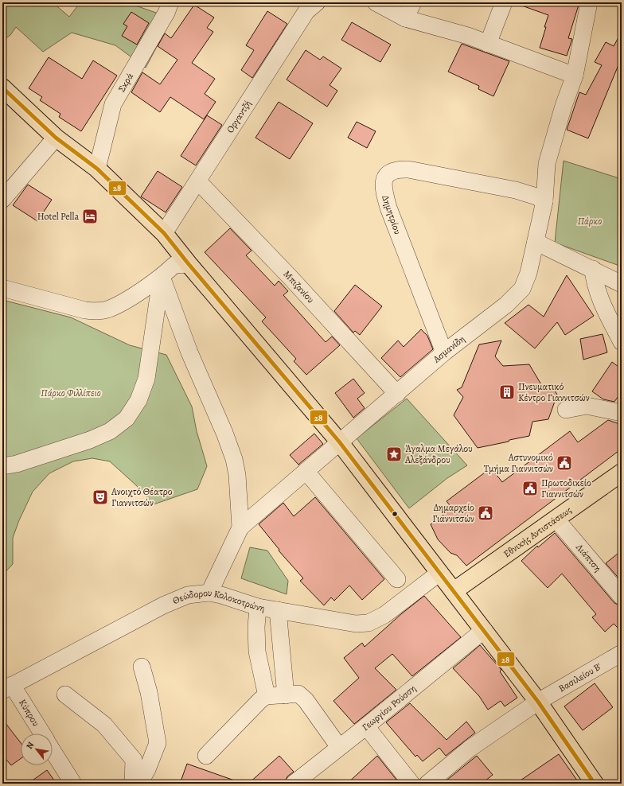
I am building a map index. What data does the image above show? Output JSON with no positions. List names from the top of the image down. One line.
{"streets":{"main road":["Εθνικής Αντιστάσεως"],"street":["Σκρά","Οργαντζή","Δημητρίου","Μπιζανίου","Ασμανίδη","Λιάπτση","Θεώδορου Κολοκοτρώνη","Βασιλείου Β'","Γεωργίου Ρούσση","Κύπρου"]},"crossings":[["Οργαντζή","Μπιζανίου"],["Δημητρίου","Ασμανίδη"],["Μπιζανίου","Ασμανίδη"],["Εθνικής Αντιστάσεως","Λιάπτση"],["Θεώδορου Κολοκοτρώνη","Κύπρου"]],"parks":["Πάρκο","Πάρκο Φιλλίπειο"],"places":{"hotel":["Hotel Pella"],"building":["Πνευματικό Κέντρο Γιαννιτσών"],"place":["Άγαλμα Μεγάλου Αλεξάνδρου"],"public building":["Αστυνομικό Τμήμα Γιαννιτσών","Πρωτοδικείο Γιαννιτσών","Δημαρχείο Γιαννιτσών"],"theatre":["Ανοιχτό Θέατρο Γιαννιτσών"]},"lines":["transit line 28"],"north":"top left"}
